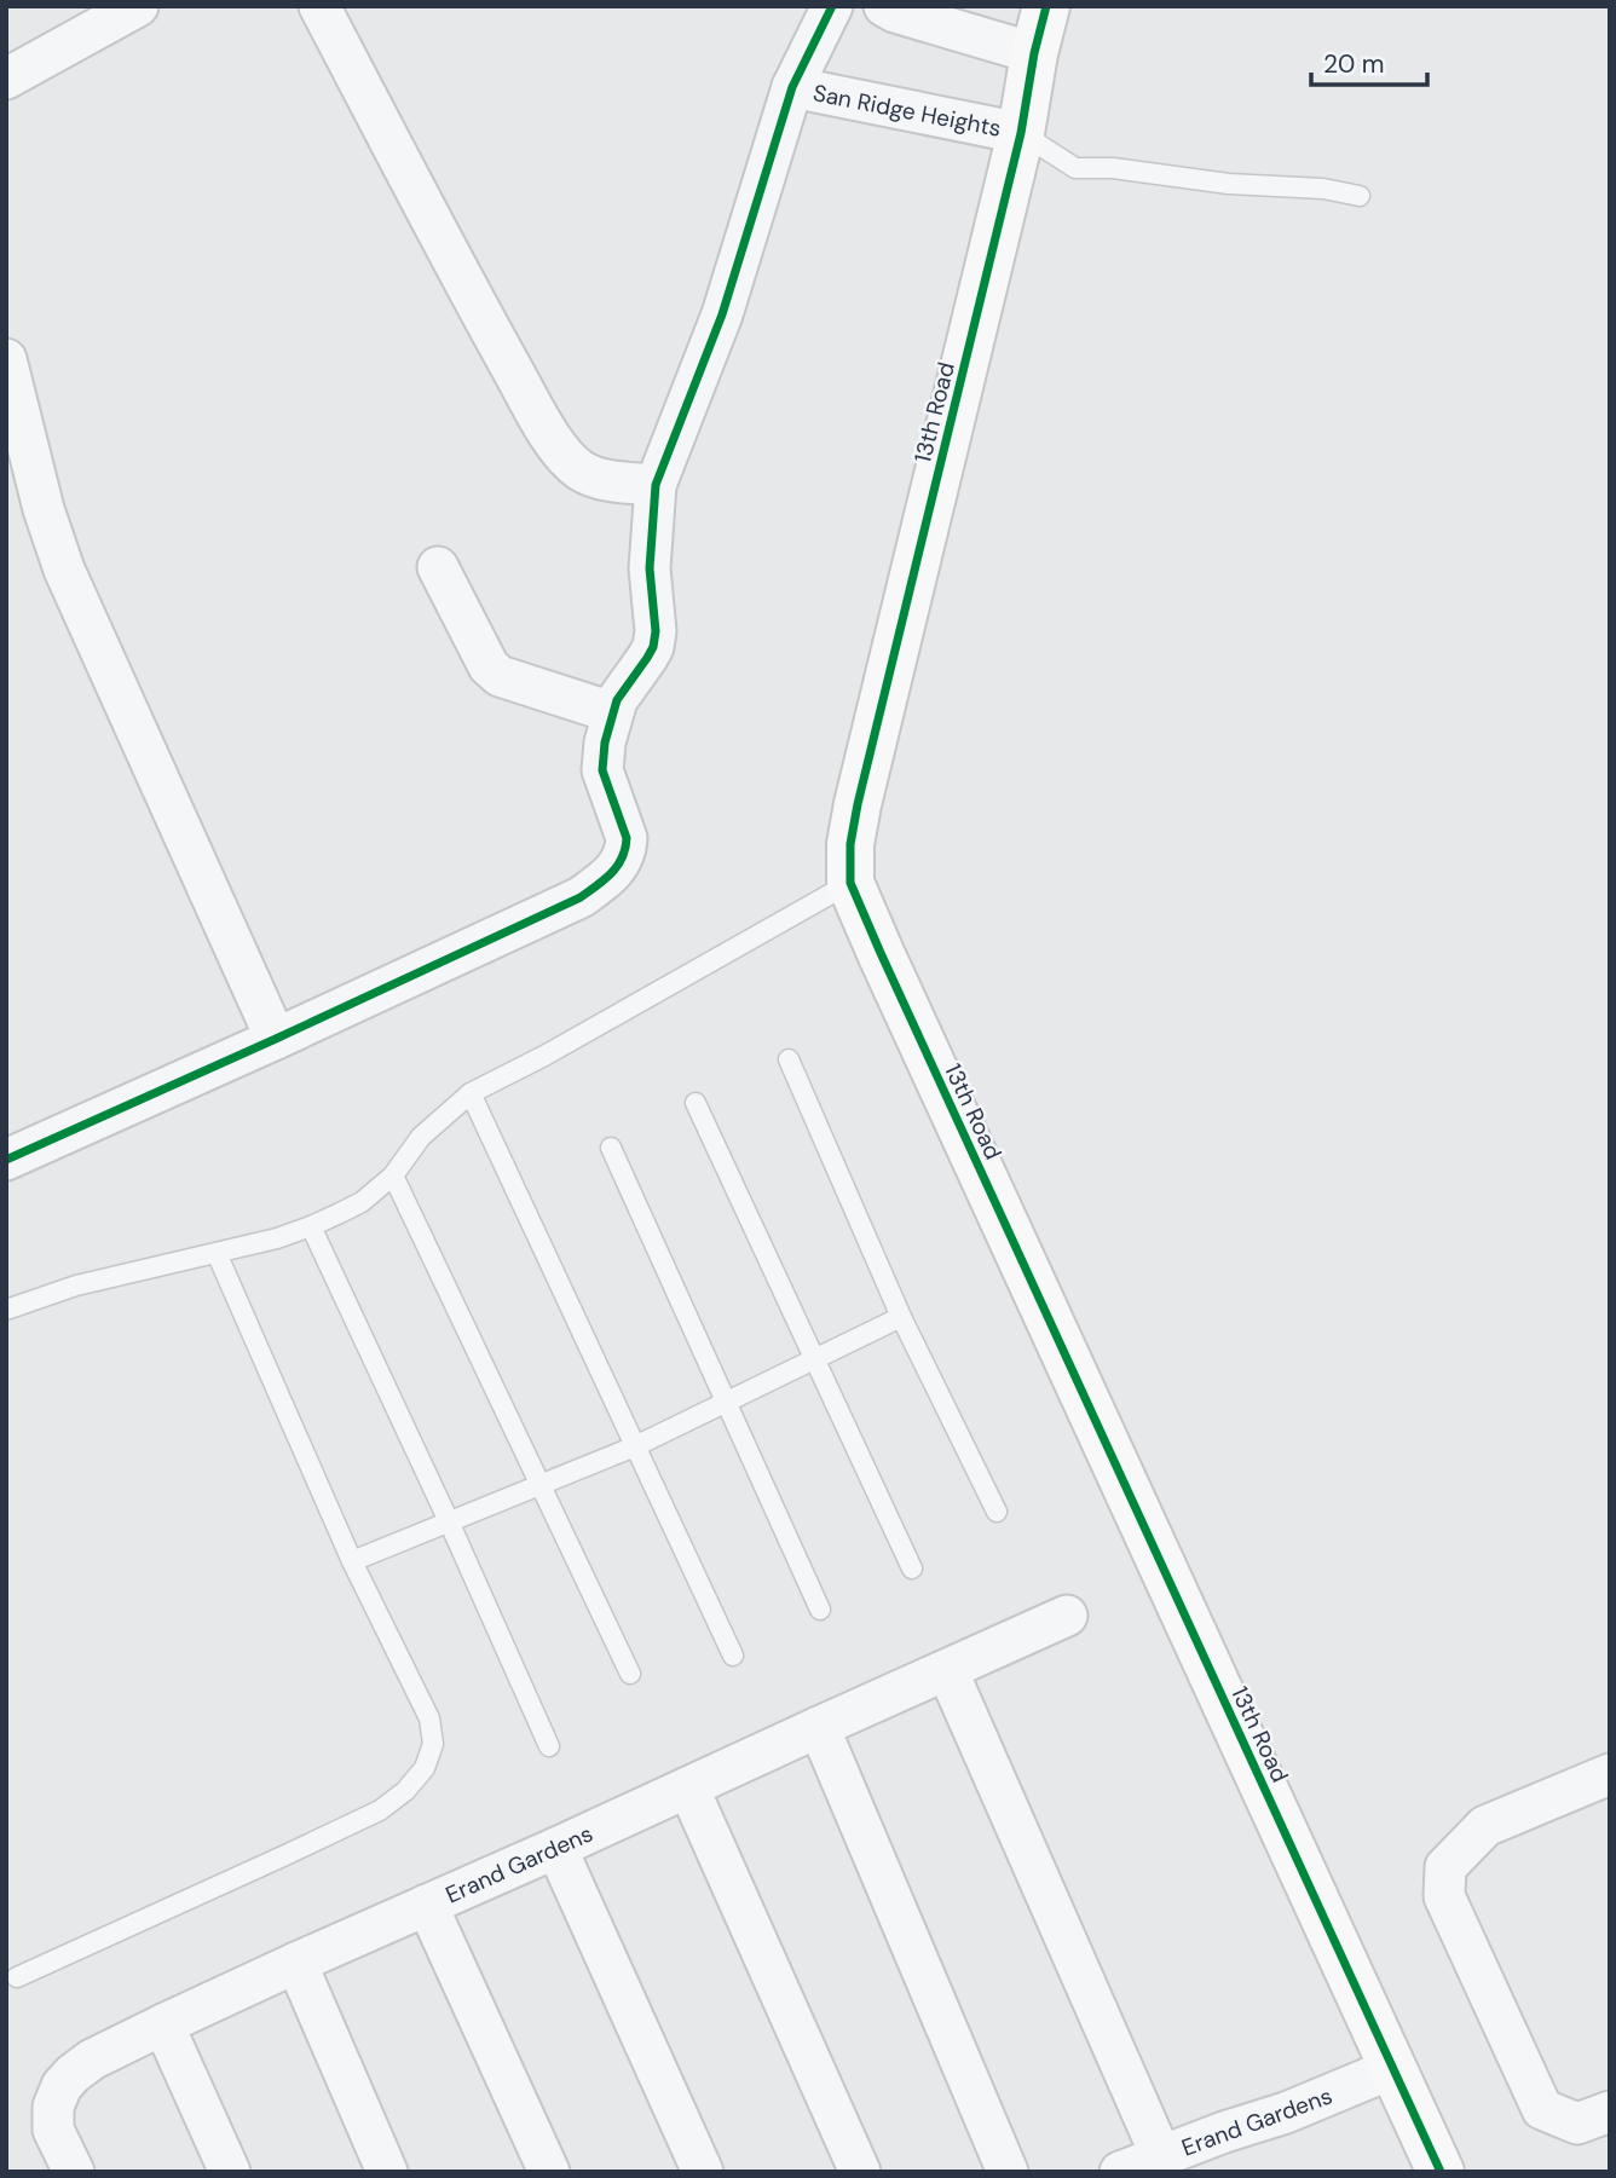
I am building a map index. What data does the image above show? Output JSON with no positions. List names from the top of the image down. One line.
{"streets":{"street":["San Ridge Heights","13th Road","Erand Gardens"]},"crossings":[["San Ridge Heights","13th Road"],["13th Road","Erand Gardens"]],"scale_bar":"20 m"}
